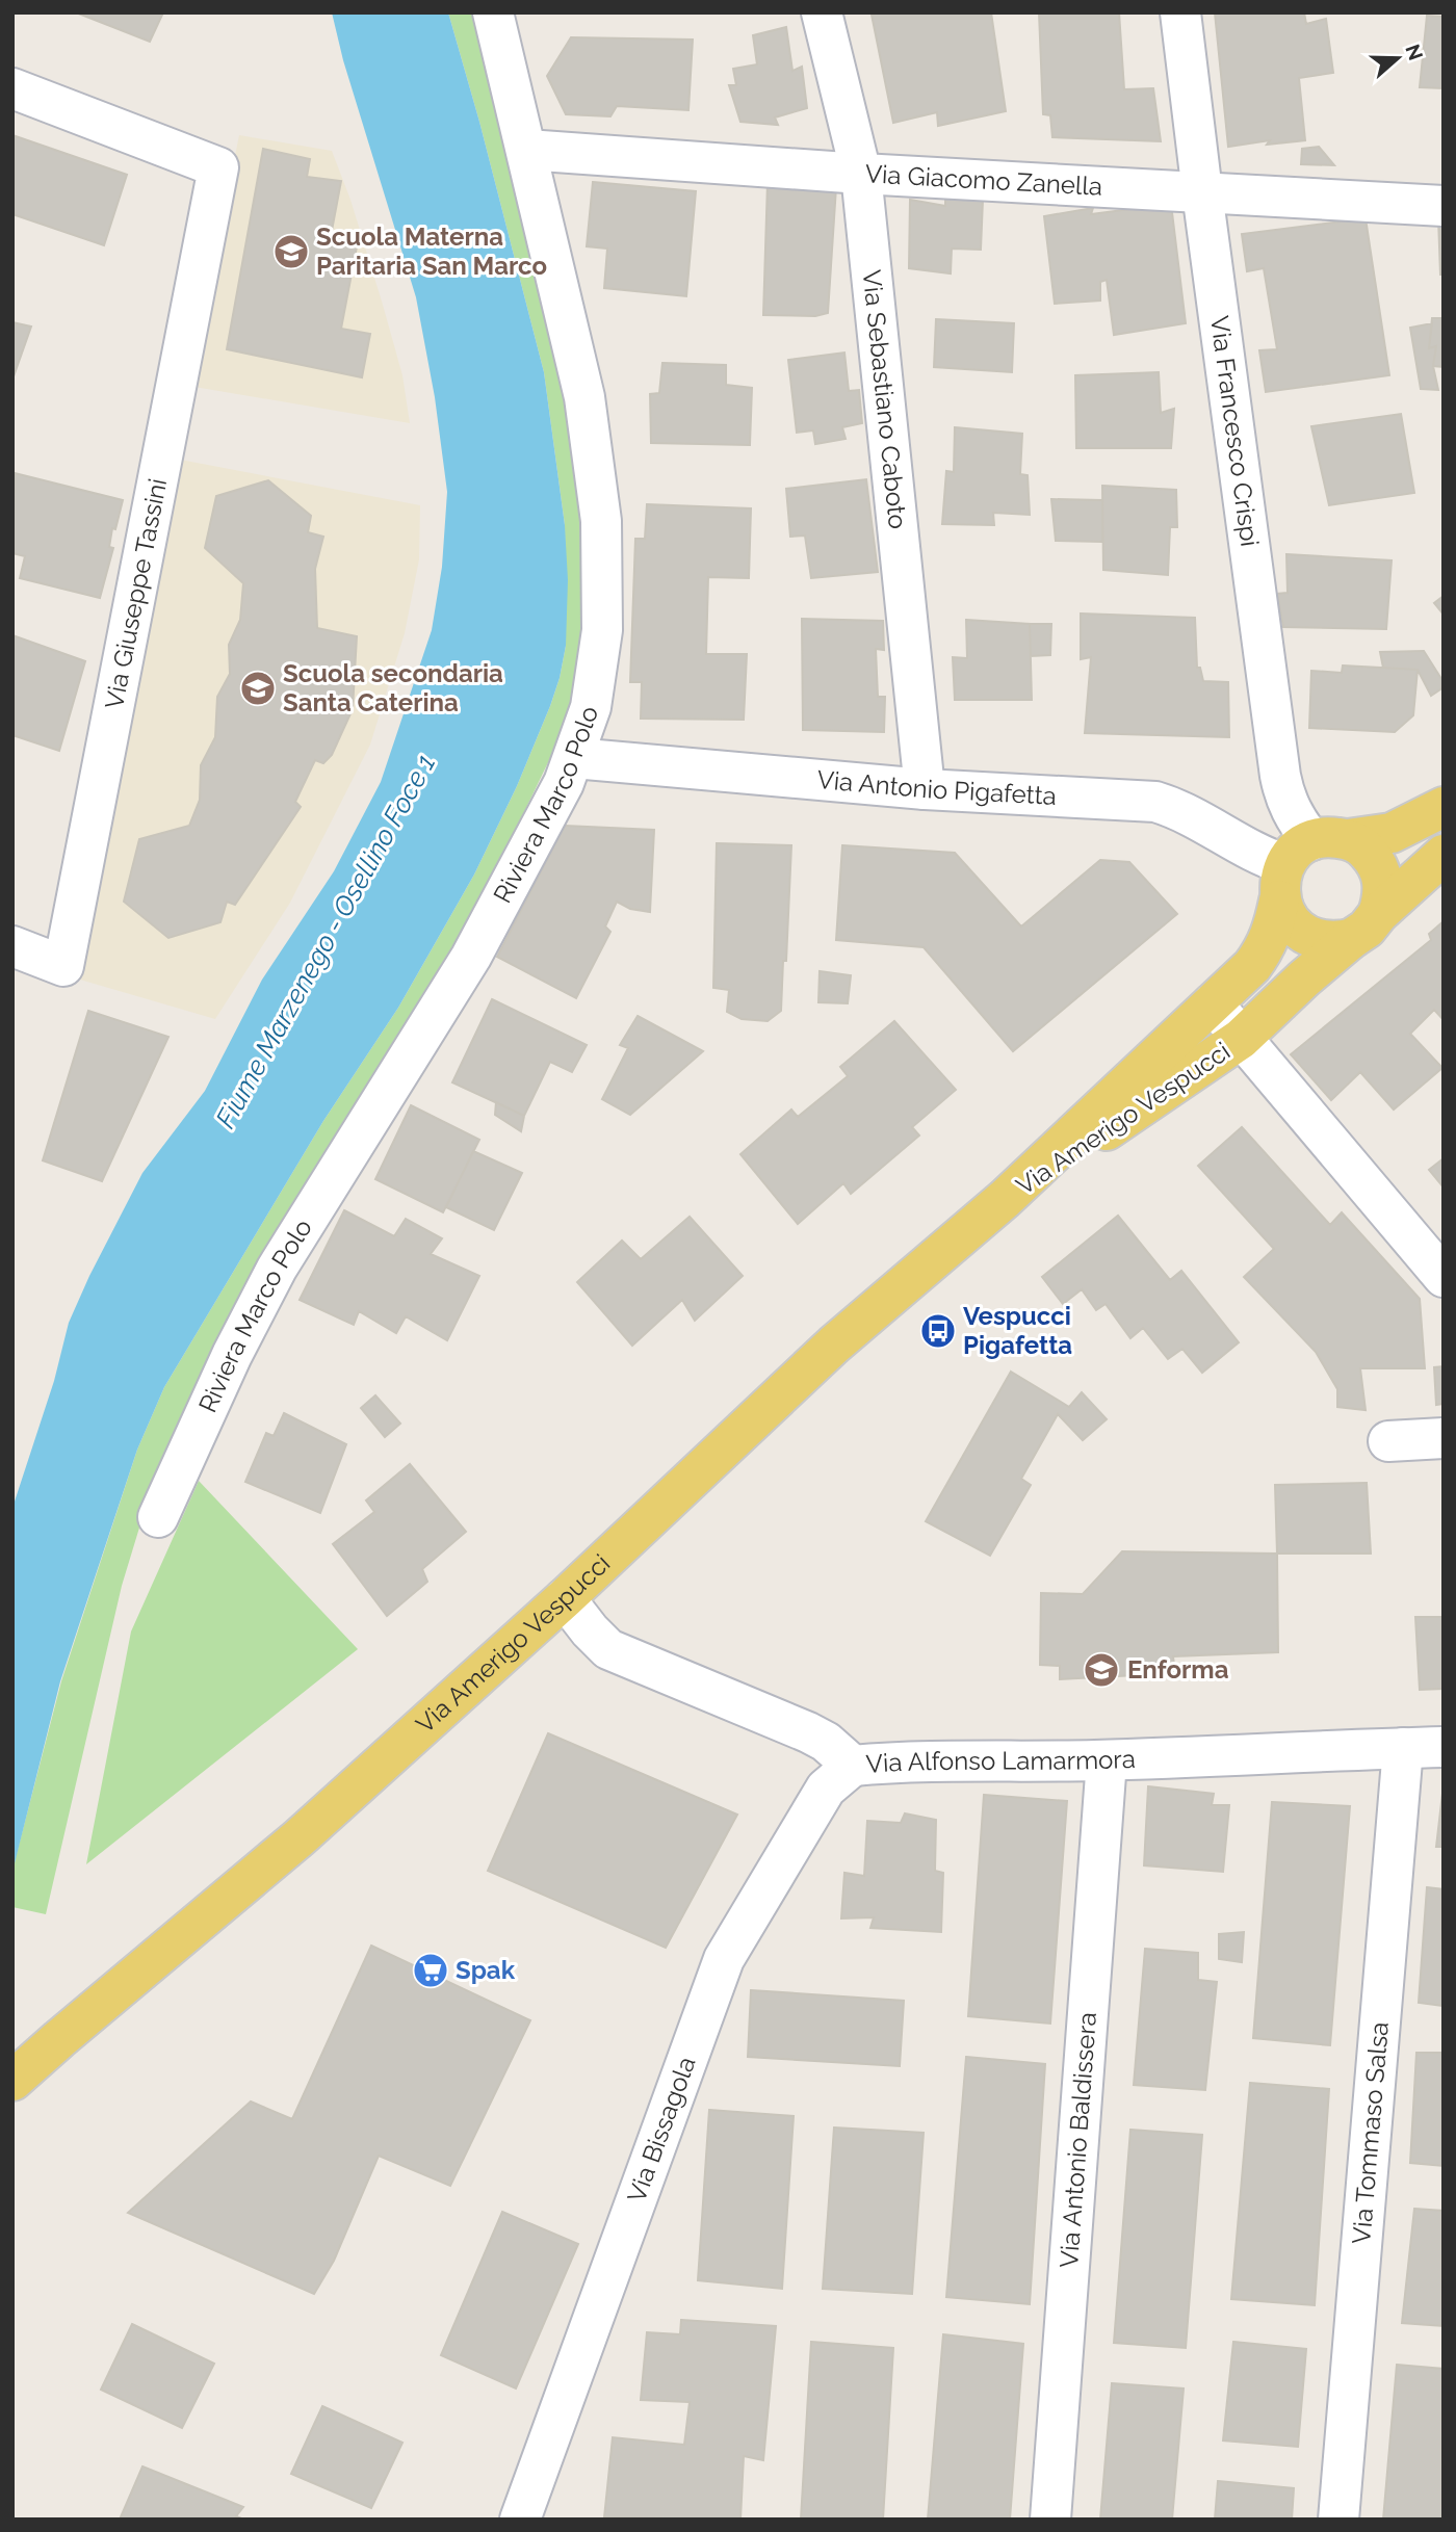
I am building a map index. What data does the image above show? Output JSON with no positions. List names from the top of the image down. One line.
{"streets":{"main road":["Via Amerigo Vespucci"],"street":["Via Giacomo Zanella","Via Sebastiano Caboto","Via Francesco Crispi","Via Giuseppe Tassini","Via Antonio Pigafetta","Riviera Marco Polo","Via Alfonso Lamarmora","Via Bissagola","Via Tommaso Salsa","Via Antonio Baldissera"]},"crossings":[["Via Giacomo Zanella","Via Sebastiano Caboto"],["Via Giacomo Zanella","Via Francesco Crispi"],["Via Giacomo Zanella","Riviera Marco Polo"],["Via Sebastiano Caboto","Via Antonio Pigafetta"],["Via Francesco Crispi","Via Antonio Pigafetta"],["Via Francesco Crispi","Via Amerigo Vespucci"],["Via Antonio Pigafetta","Riviera Marco Polo"],["Via Antonio Pigafetta","Via Amerigo Vespucci"],["Via Amerigo Vespucci","Via Alfonso Lamarmora"],["Via Alfonso Lamarmora","Via Bissagola"],["Via Alfonso Lamarmora","Via Tommaso Salsa"],["Via Alfonso Lamarmora","Via Antonio Baldissera"]],"water":["Fiume Marzenego - Osellino Foce 1"],"places":{"school or university":["Scuola Materna Paritaria San Marco","Scuola secondaria Santa Caterina","Enforma"],"bus stop":["Vespucci Pigafetta"],"supermarket":["Spak"]},"north":"right"}
